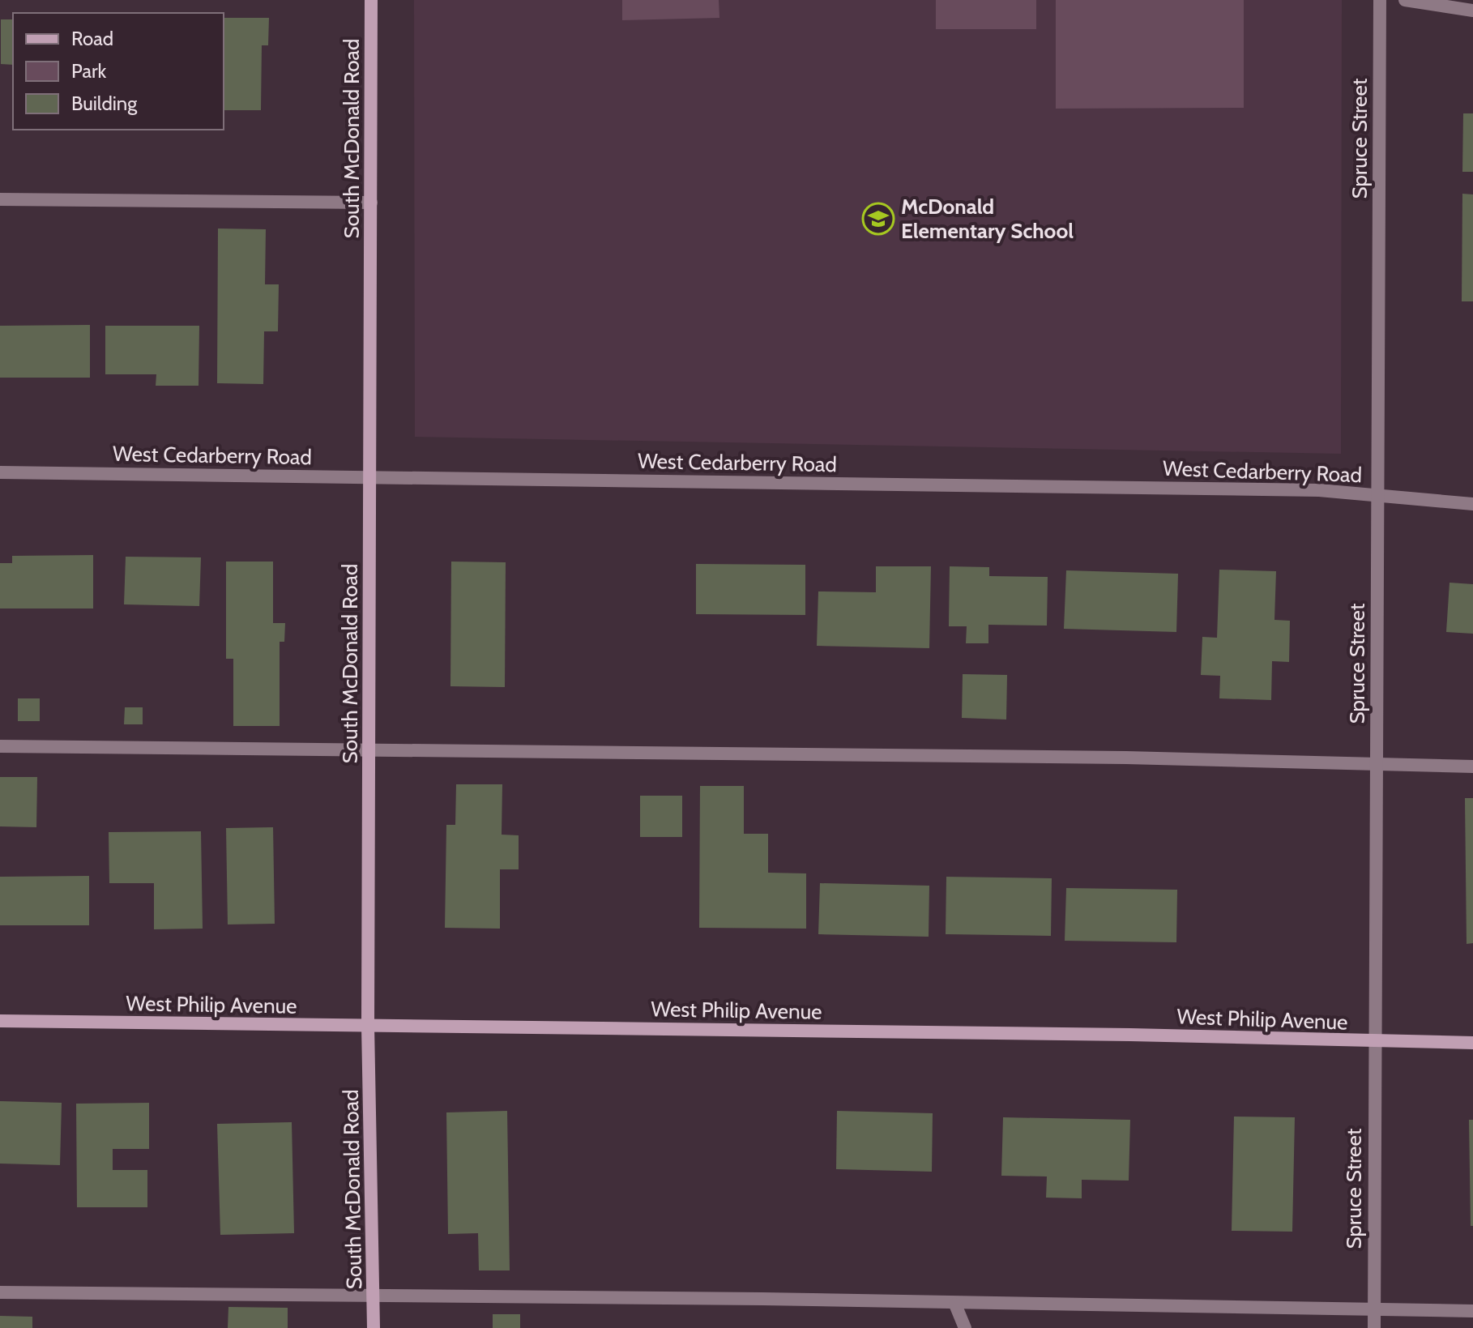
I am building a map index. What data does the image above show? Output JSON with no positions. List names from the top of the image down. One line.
{"streets":{"main road":["South McDonald Road","West Philip Avenue"],"street":["Spruce Street","West Cedarberry Road"]},"crossings":[["South McDonald Road","West Cedarberry Road"],["South McDonald Road","West Philip Avenue"],["Spruce Street","West Cedarberry Road"],["Spruce Street","West Philip Avenue"]],"places":{"school or university":["McDonald Elementary School"]},"legend":["Road","Park","Building"]}
